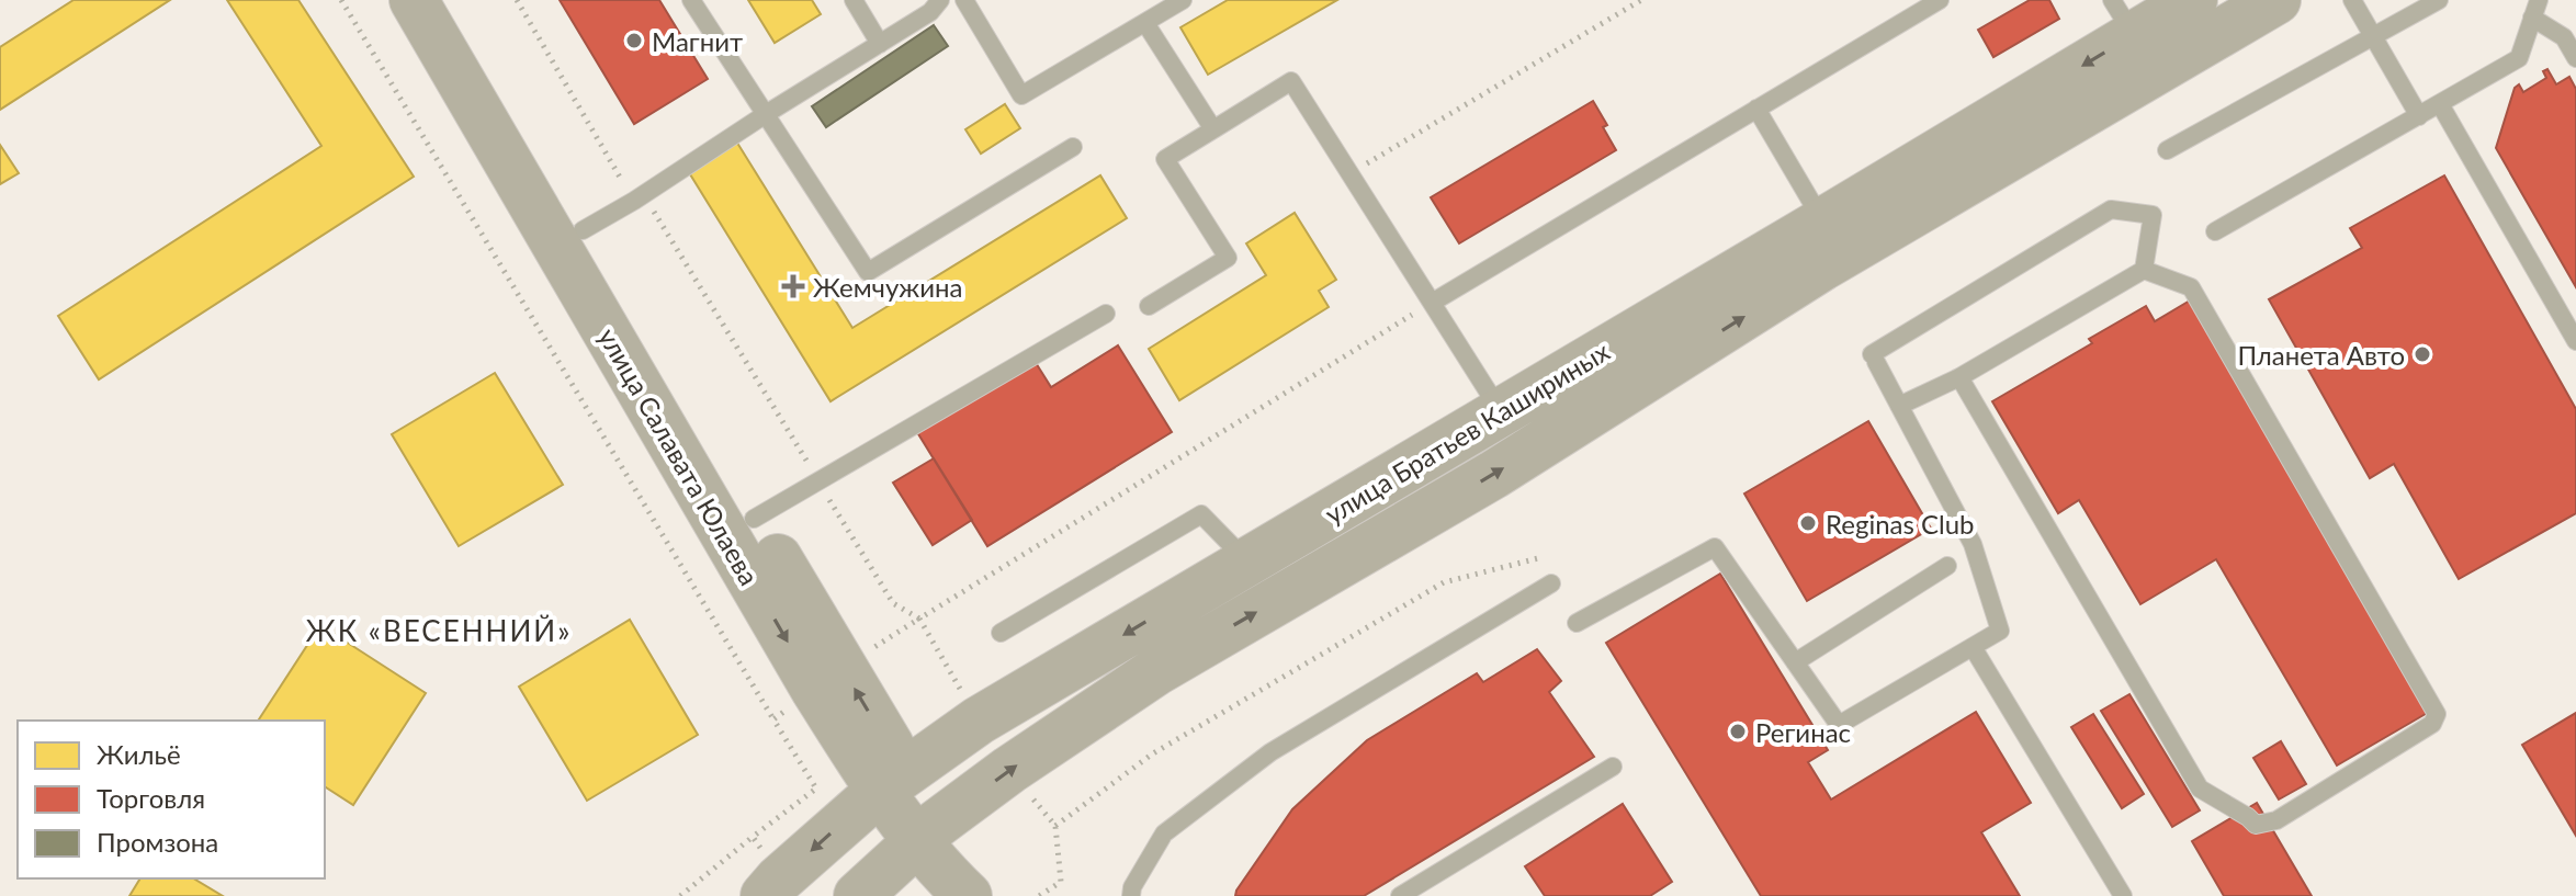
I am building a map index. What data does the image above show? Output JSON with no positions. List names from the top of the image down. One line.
{"streets":{"main road":["улица Братьев Кашириных","улица Салавата Юлаева"]},"crossings":[["улица Братьев Кашириных","улица Салавата Юлаева"]],"districts":["ЖК «ВЕСЕННИЙ»"],"places":{"other":["Магнит","Планета Авто","Reginas Club","Регинас"],"health":["Жемчужина"]},"legend":["Жильё","Торговля","Промзона"]}
